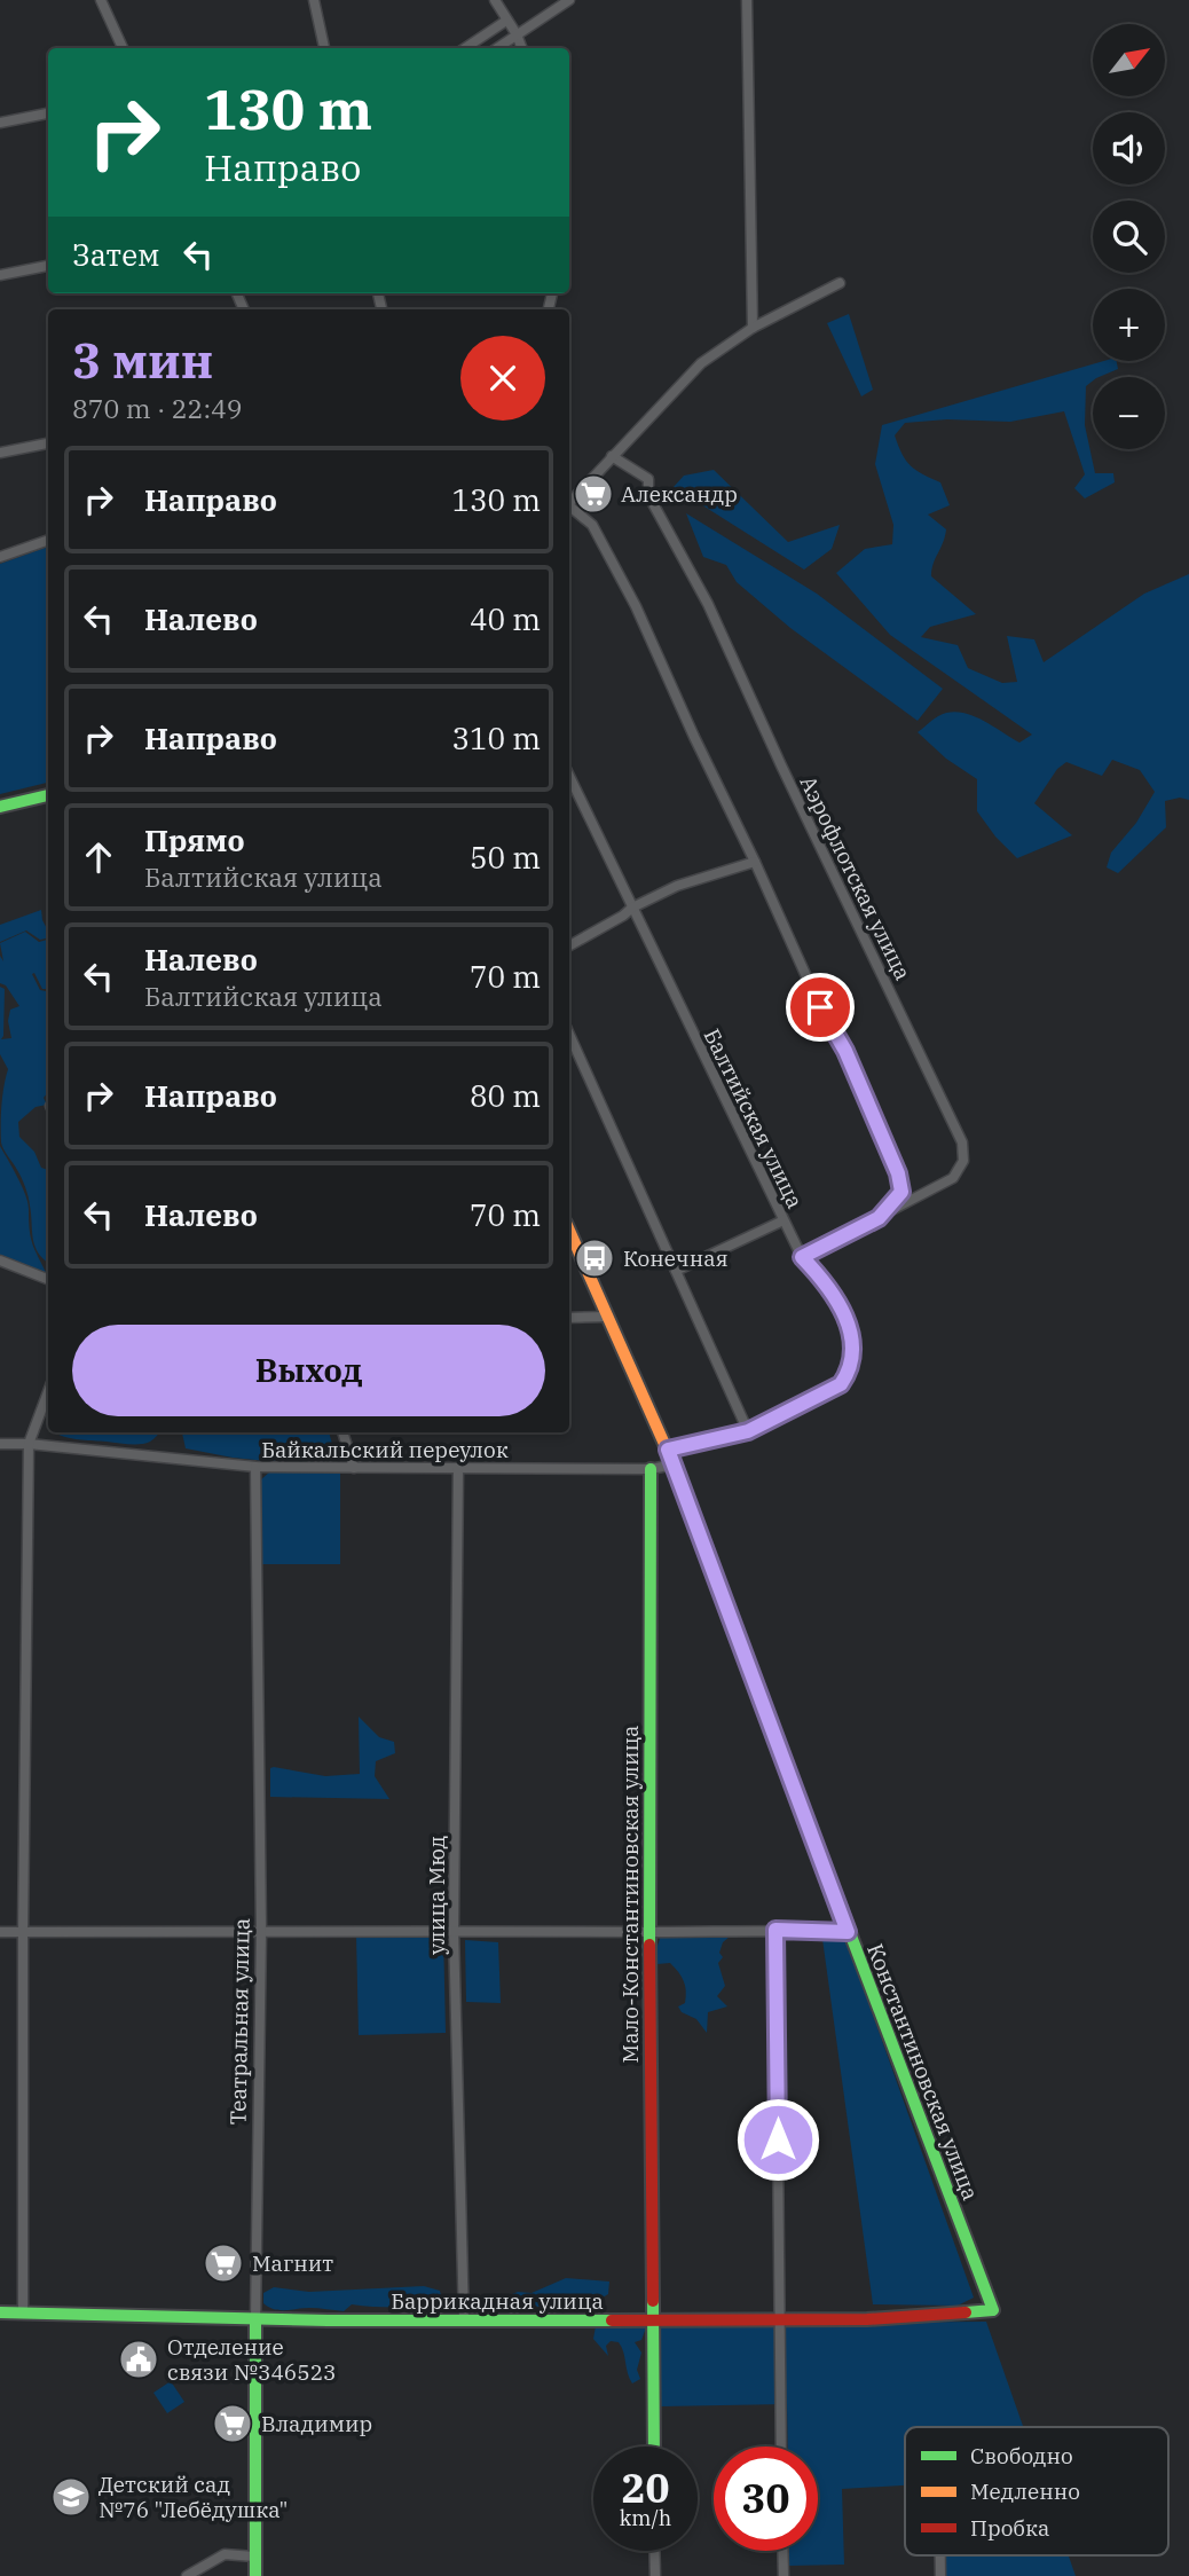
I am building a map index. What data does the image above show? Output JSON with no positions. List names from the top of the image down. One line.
{"streets":{"street":["Аэрофлотская улица","Балтийская улица","Байкальский переулок","Мало-Константиновская улица","улица Мюд","Театральная улица","Константиновская улица","Баррикадная улица"]},"crossings":[["Аэрофлотская улица","Балтийская улица"],["Балтийская улица","Константиновская улица"],["Байкальский переулок","Мало-Константиновская улица"],["Байкальский переулок","улица Мюд"],["Байкальский переулок","Театральная улица"],["Байкальский переулок","Константиновская улица"],["Мало-Константиновская улица","Баррикадная улица"],["улица Мюд","Баррикадная улица"],["Театральная улица","Баррикадная улица"],["Константиновская улица","Баррикадная улица"]],"places":{"supermarket":["Александр","Магнит","Владимир"],"bus stop":["Конечная"],"public building":["Отделение связи №346523"],"school or university":["Детский сад №76 \"Лебёдушка\""]},"legend":["Свободно","Медленно","Пробка"],"north":"top right","page":{"map_buttons":["+","−"],"turn":["130 m","Направо"],"then":"Затем","heading":["3 мин","870 m · 22:49"],"list":[{"name":"Направо","value":"130 m"},{"name":"Налево","value":"40 m"},{"name":"Направо","value":"310 m"},{"name":"Прямо","note":"Балтийская улица","value":"50 m"},{"name":"Налево","note":"Балтийская улица","value":"70 m"},{"name":"Направо","value":"80 m"},{"name":"Налево","value":"70 m"}],"buttons":"Выход","speed":"20 km/h","limit":"30"}}
